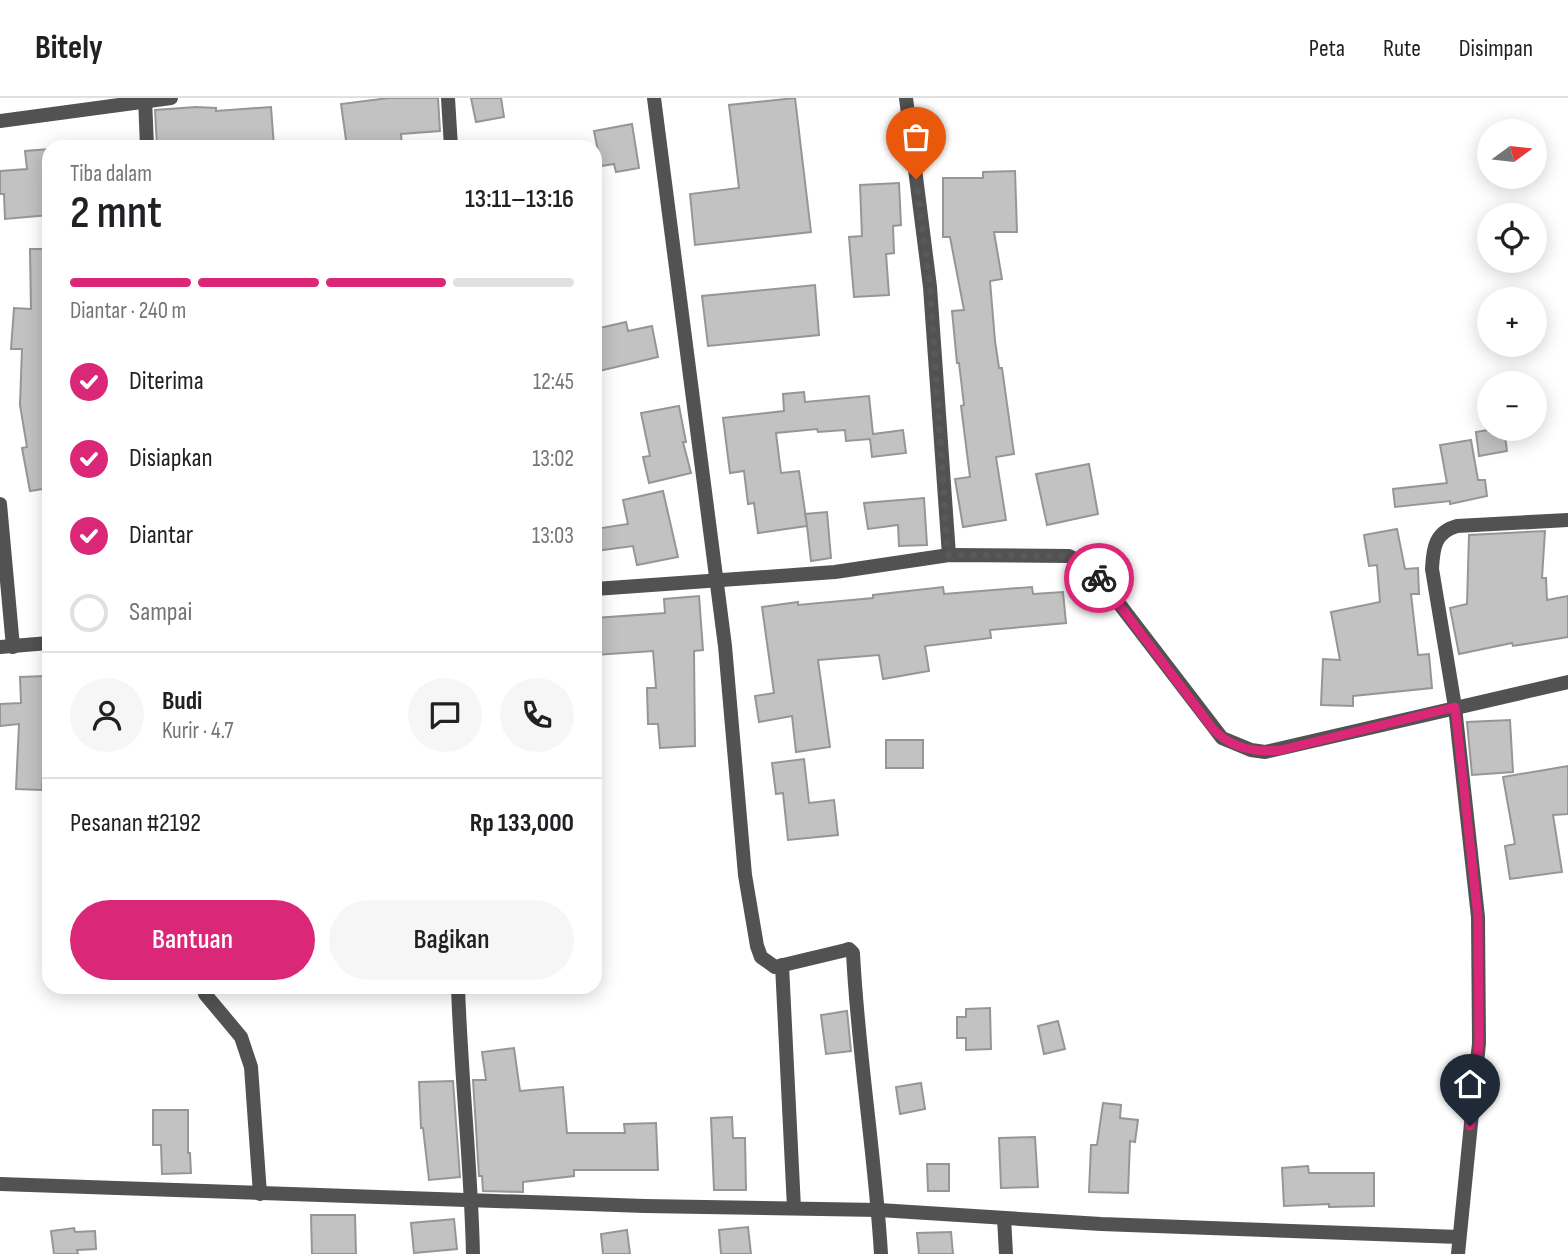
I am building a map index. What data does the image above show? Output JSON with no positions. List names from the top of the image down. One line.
{"north":"right","page":{"header":"Bitely","nav":["Peta","Rute","Disimpan"],"map_buttons":["+","−"],"heading":["2 mnt","Tiba dalam","13:11–13:16"],"panel":["Budi","Kurir · 4.7","Pesanan #2192","Rp 133,000"],"bar":"Diantar · 240 m","list":[["Diterima","12:45"],["Disiapkan","13:02"],["Diantar","13:03"],"Sampai"],"buttons":["Bantuan","Bagikan"]}}
